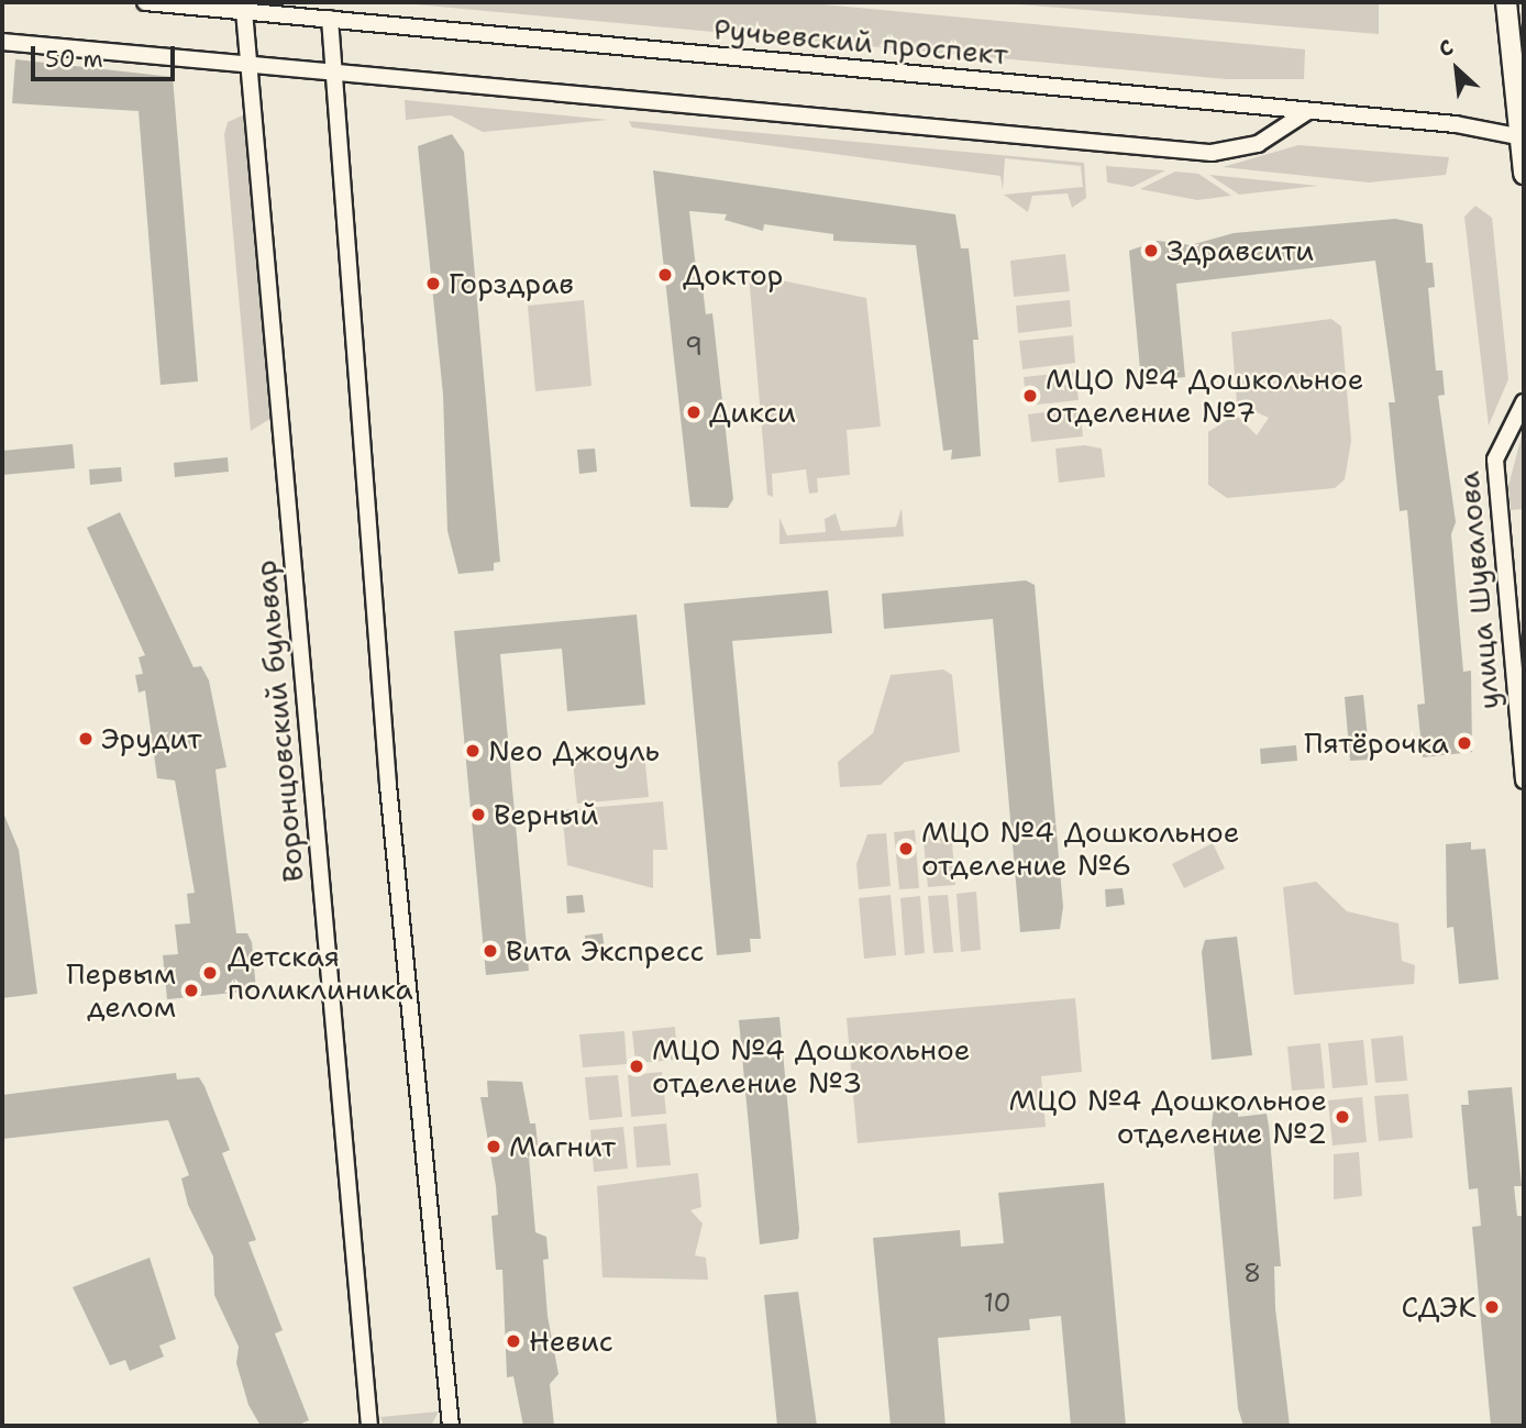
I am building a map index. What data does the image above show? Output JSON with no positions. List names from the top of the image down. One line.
{"streets":{"street":["Ручьевский проспект","улица Шувалова","Воронцовский бульвар"]},"crossings":[["Ручьевский проспект","Воронцовский бульвар"]],"places":["Здравсити","Доктор","Горздрав","МЦО №4 Дошкольное отделение №7","Дикси","Эрудит","Пятёрочка","Neo Джоуль","Верный","МЦО №4 Дошкольное отделение №6","Вита Экспресс","Детская поликлиника","Первым делом","МЦО №4 Дошкольное отделение №3","МЦО №4 Дошкольное отделение №2","Магнит","СДЭК","Невис"],"house_numbers":["9","8","10"],"scale_bar":"50 m","north":"top left"}
